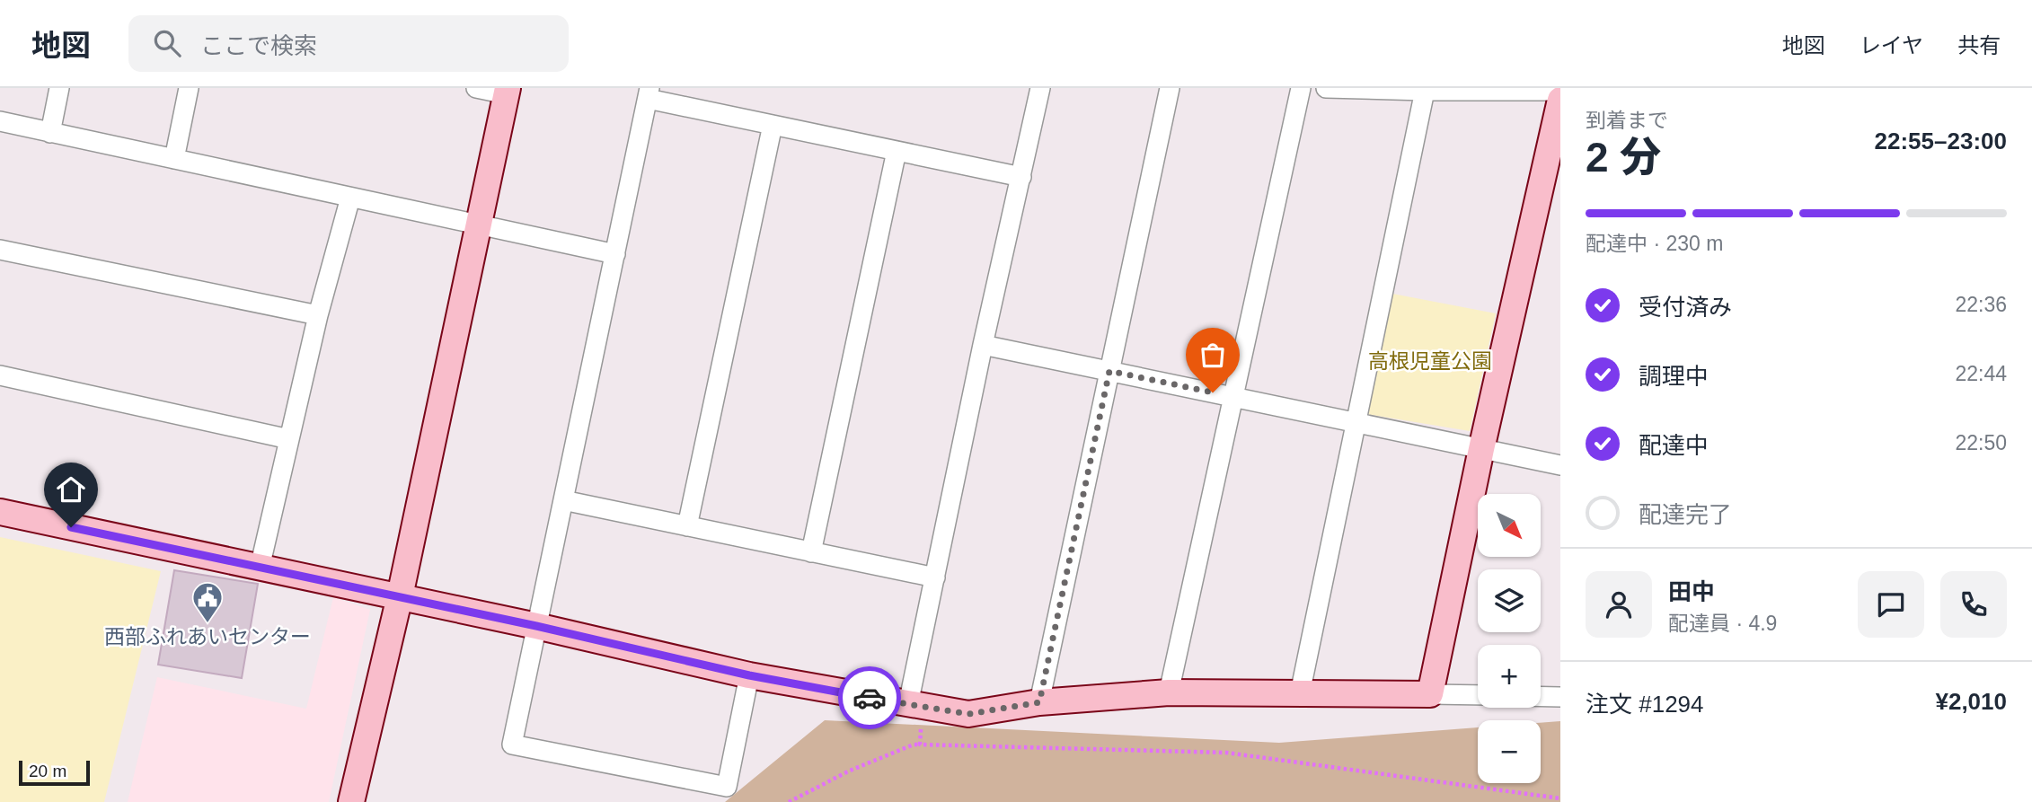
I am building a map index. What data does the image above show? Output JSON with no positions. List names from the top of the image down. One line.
{"parks":["高根児童公園"],"places":{"public building":["西部ふれあいセンター"]},"scale_bar":"20 m","north":"bottom right","page":{"header":"地図","search":"ここで検索","nav":["地図","レイヤ","共有"],"heading":["2 分","到着まで","22:55–23:00"],"panel":["田中","配達員 · 4.9","注文 #1294","¥2,010"],"bar":"配達中 · 230 m","list":[["受付済み","22:36"],["調理中","22:44"],["配達中","22:50"],"配達完了"],"map_buttons":["+","−"],"scale":"20 m"}}
